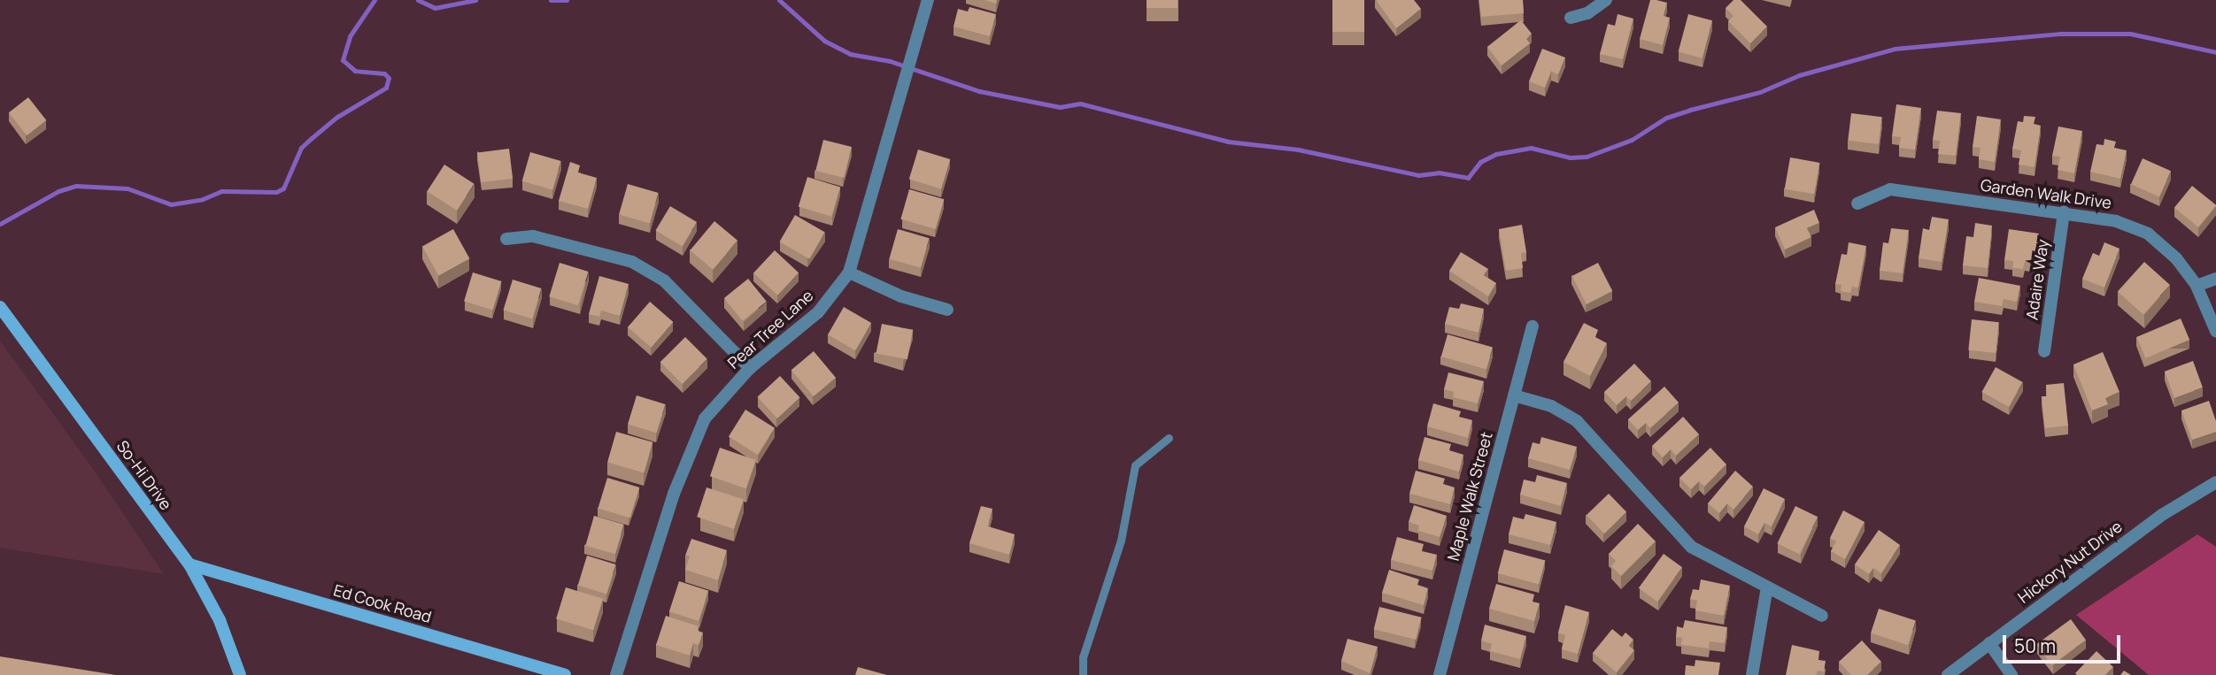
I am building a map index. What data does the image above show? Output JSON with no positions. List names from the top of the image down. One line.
{"streets":{"street":["Garden Walk Drive","Adaire Way","Pear Tree Lane","So-Hi Drive","Maple Walk Street","Hickory Nut Drive","Ed Cook Road"]},"crossings":[["Garden Walk Drive","Adaire Way"],["So-Hi Drive","Ed Cook Road"]],"scale_bar":"50 m"}
